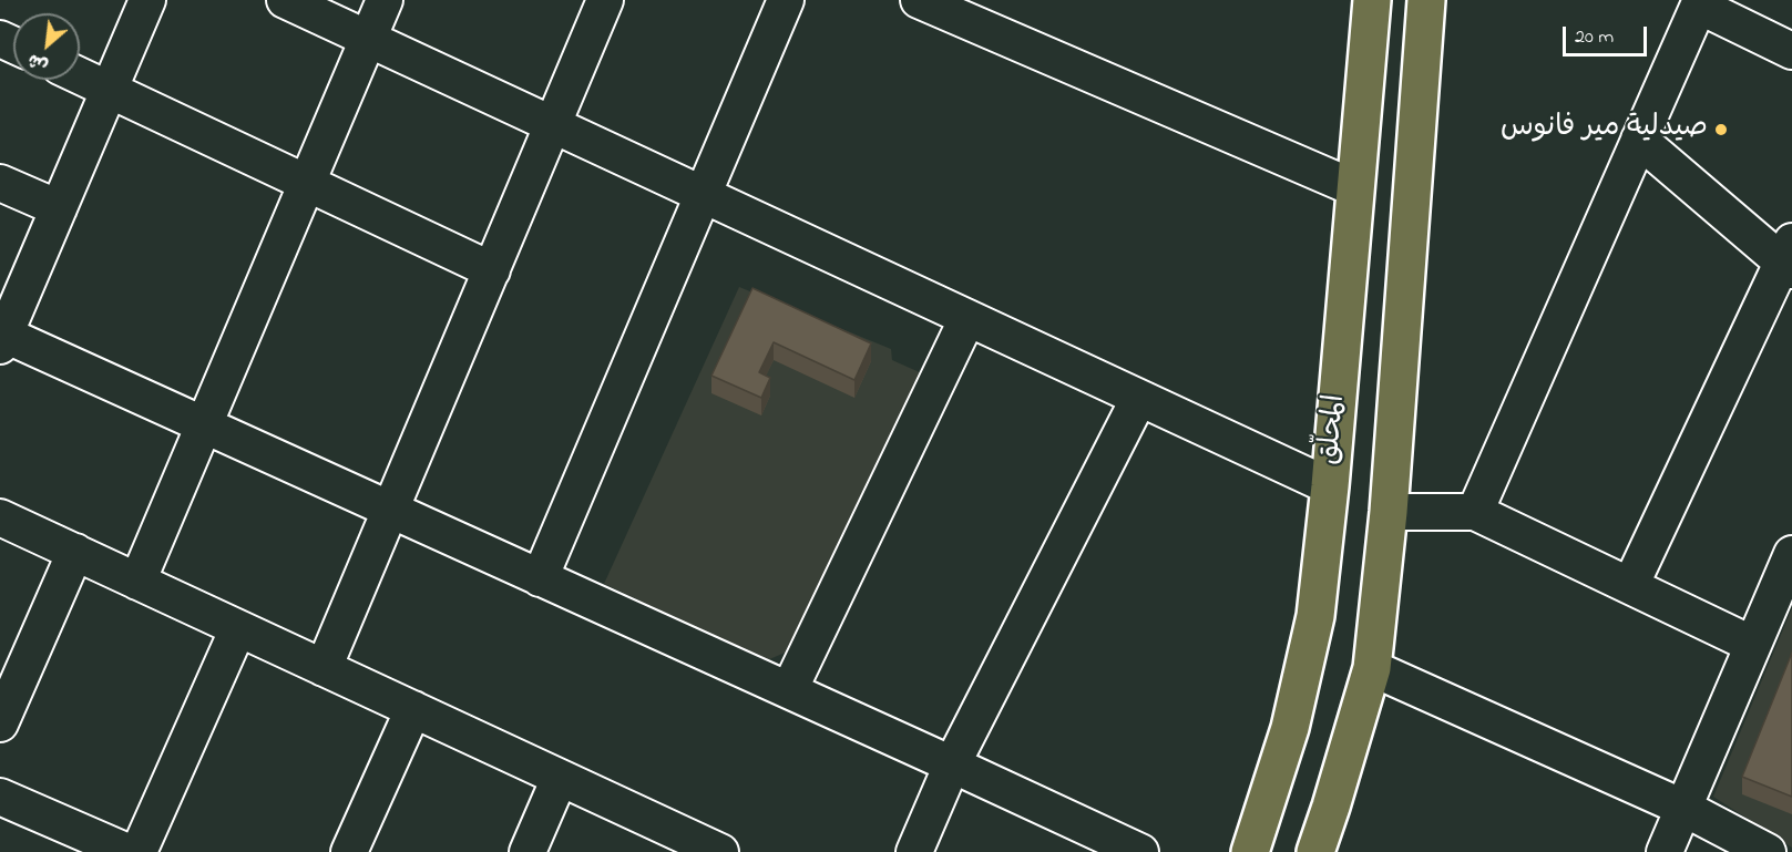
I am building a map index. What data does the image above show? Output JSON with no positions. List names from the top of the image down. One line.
{"streets":{"highway":["المحلّق"]},"places":["صيدلية مير فانوس"],"scale_bar":"20 m","north":"bottom left"}
